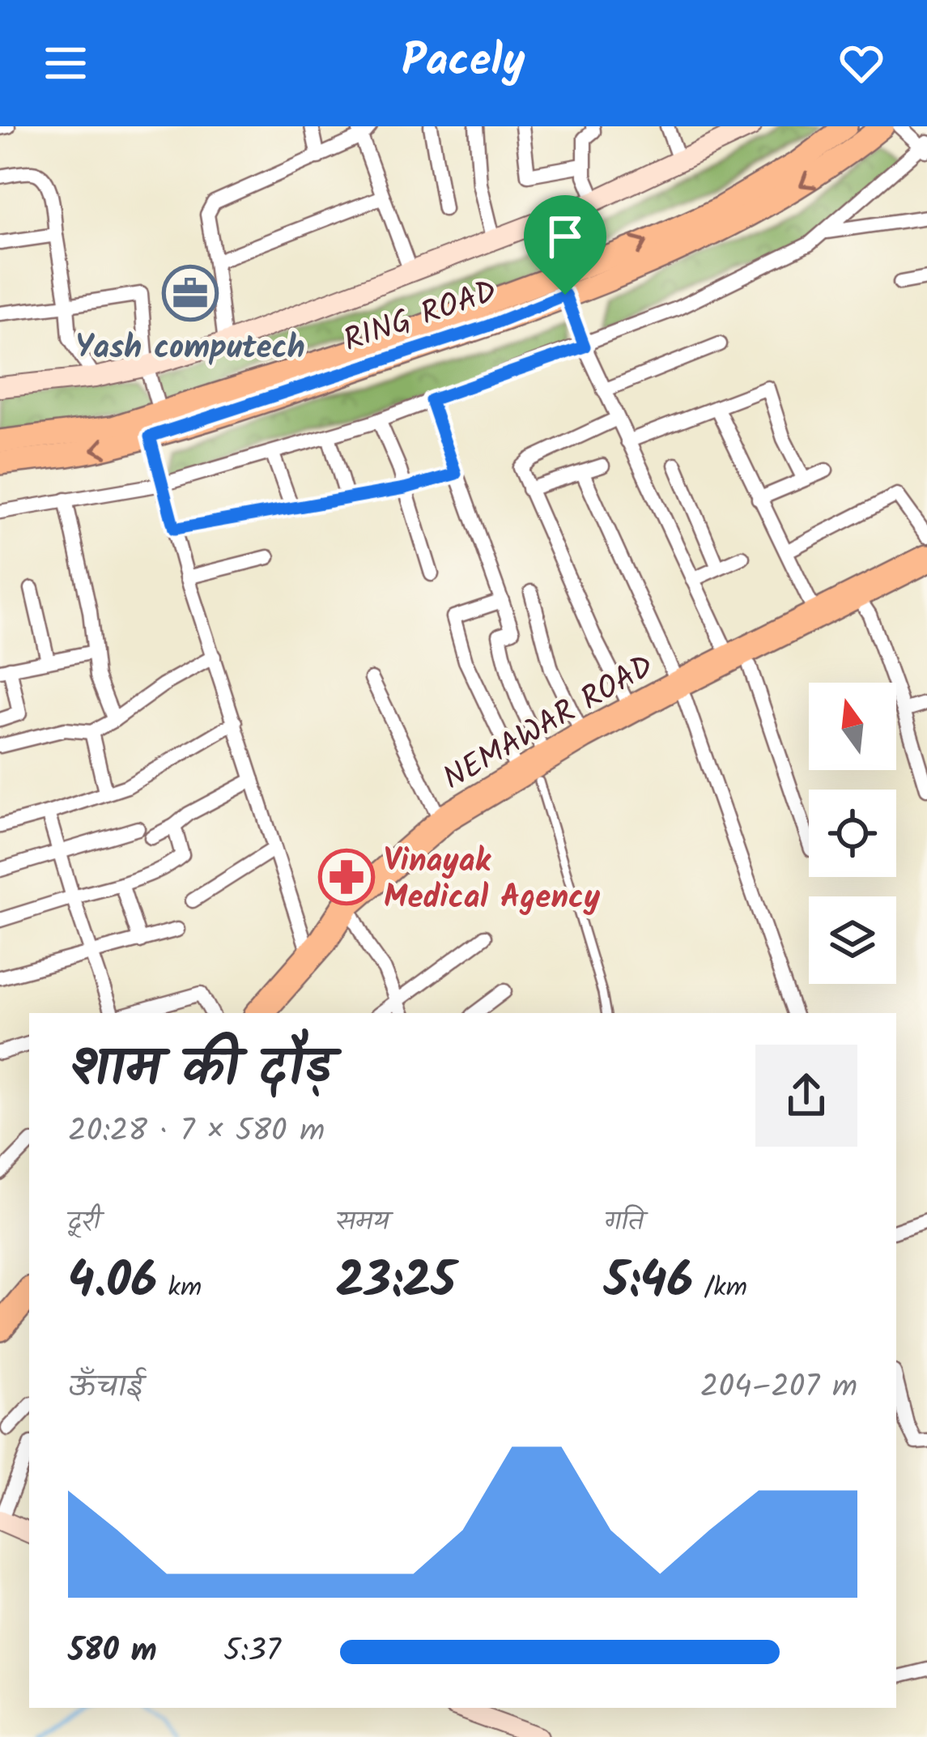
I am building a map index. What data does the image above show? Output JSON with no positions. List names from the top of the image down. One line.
{"streets":{"highway":["NEMAWAR ROAD"],"main road":["RING ROAD"]},"places":{"office":["Yash computech"],"pharmacy":["Vinayak Medical Agency"]},"north":"top","page":{"header":"Pacely","heading":["शाम की दौड़","20:28 · 7 × 580 m"],"stats":[["दूरी","4.06 km"],["समय","23:25"],["गति","5:46 /km"]],"chart":["ऊँचाई","204–207 m"],"list":[{"name":"580 m","note":"5:37"}]}}
